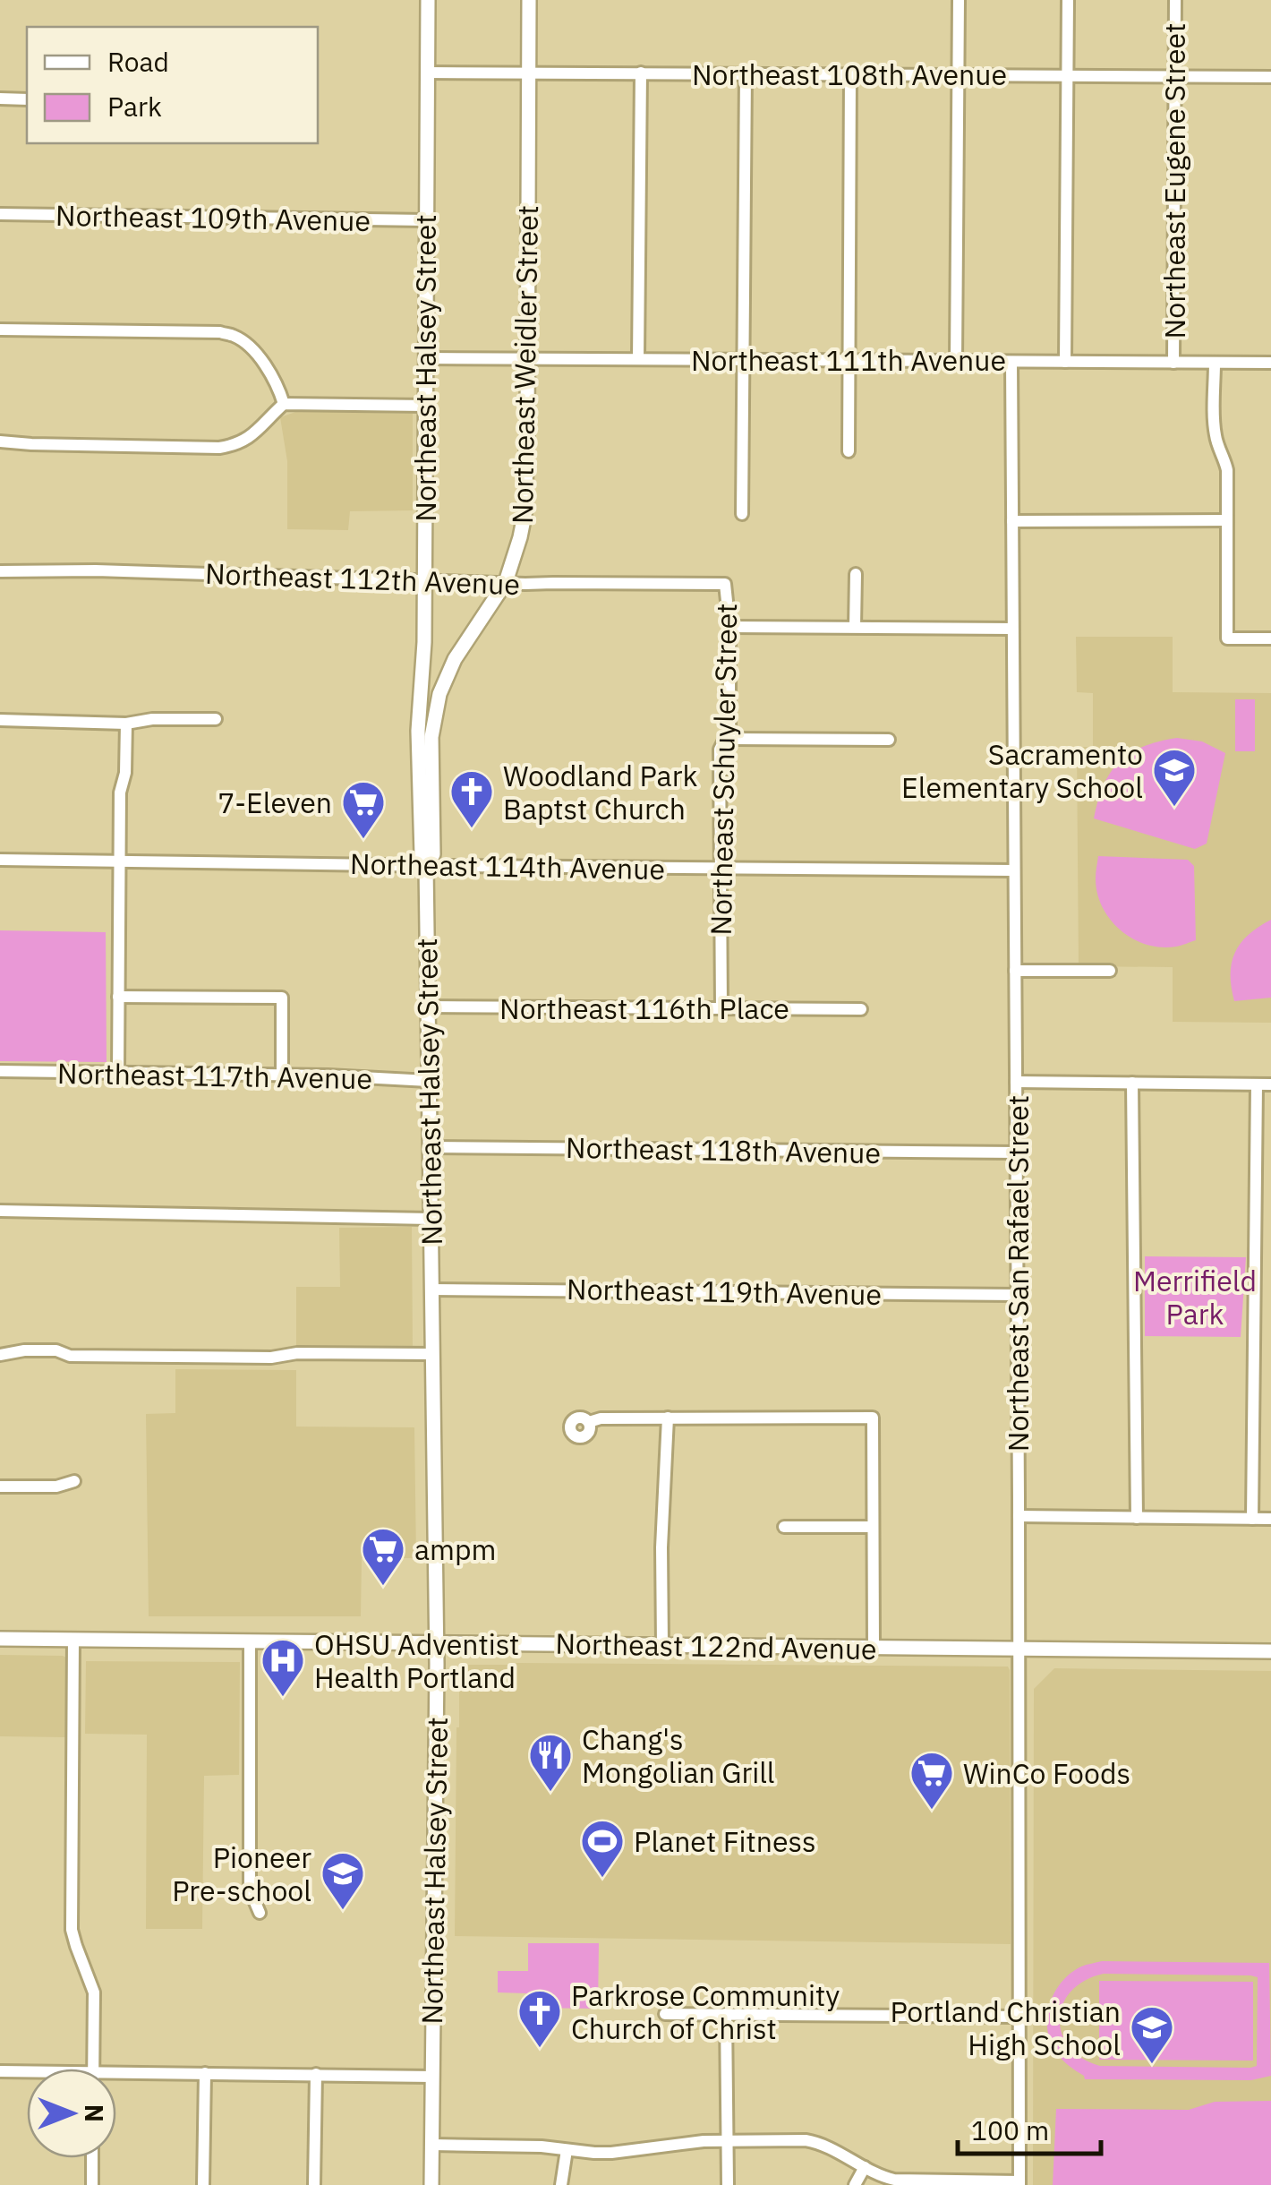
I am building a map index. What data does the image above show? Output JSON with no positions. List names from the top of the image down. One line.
{"streets":{"main road":["Northeast Weidler Street","Northeast Halsey Street","Northeast 122nd Avenue"],"street":["Northeast 108th Avenue","Northeast Eugene Street","Northeast 109th Avenue","Northeast 111th Avenue","Northeast 112th Avenue","Northeast Schuyler Street","Northeast 114th Avenue","Northeast 116th Place","Northeast 117th Avenue","Northeast 118th Avenue","Northeast San Rafael Street","Northeast 119th Avenue"]},"crossings":[["Northeast 108th Avenue","Northeast Eugene Street"],["Northeast 108th Avenue","Northeast Weidler Street"],["Northeast 108th Avenue","Northeast Halsey Street"],["Northeast Eugene Street","Northeast 111th Avenue"],["Northeast 109th Avenue","Northeast Halsey Street"],["Northeast 111th Avenue","Northeast Weidler Street"],["Northeast 111th Avenue","Northeast Halsey Street"],["Northeast 111th Avenue","Northeast San Rafael Street"],["Northeast Weidler Street","Northeast Halsey Street"],["Northeast Weidler Street","Northeast 112th Avenue"],["Northeast Weidler Street","Northeast 114th Avenue"],["Northeast Halsey Street","Northeast 112th Avenue"],["Northeast Halsey Street","Northeast 114th Avenue"],["Northeast Halsey Street","Northeast 116th Place"],["Northeast Halsey Street","Northeast 117th Avenue"],["Northeast Halsey Street","Northeast 118th Avenue"],["Northeast Halsey Street","Northeast 119th Avenue"],["Northeast Halsey Street","Northeast 122nd Avenue"],["Northeast 112th Avenue","Northeast Schuyler Street"],["Northeast Schuyler Street","Northeast 114th Avenue"],["Northeast Schuyler Street","Northeast 116th Place"],["Northeast 114th Avenue","Northeast San Rafael Street"],["Northeast 118th Avenue","Northeast San Rafael Street"],["Northeast San Rafael Street","Northeast 119th Avenue"],["Northeast San Rafael Street","Northeast 122nd Avenue"]],"parks":["Merrifield Park"],"places":{"school or university":["Sacramento Elementary School","Pioneer Pre-school","Portland Christian High School"],"church":["Woodland Park Baptst Church","Parkrose Community Church of Christ"],"supermarket":["7-Eleven","ampm","WinCo Foods"],"hospital":["OHSU Adventist Health Portland"],"restaurant":["Chang's Mongolian Grill"],"sports":["Planet Fitness"]},"legend":["Road","Park"],"scale_bar":"100 m","north":"right"}
